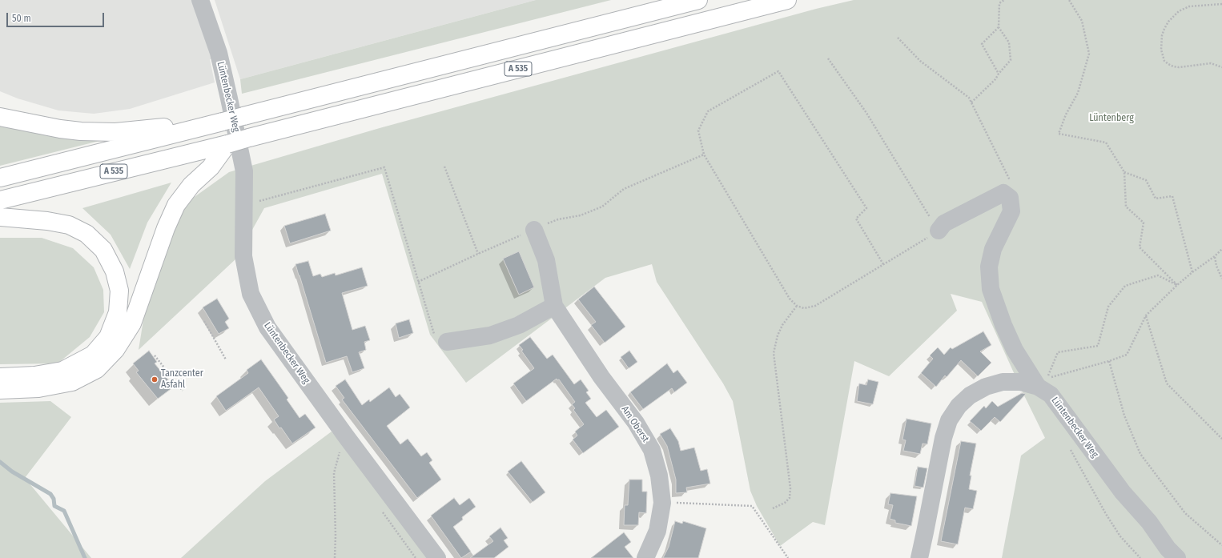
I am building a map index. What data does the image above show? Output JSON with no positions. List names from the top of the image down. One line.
{"streets":{"highway":["A 535"],"street":["Lüntenbecker Weg","Am Oberst"]},"parks":["Lüntenberg"],"places":["Tanzcenter Asfahl"],"scale_bar":"50 m"}
